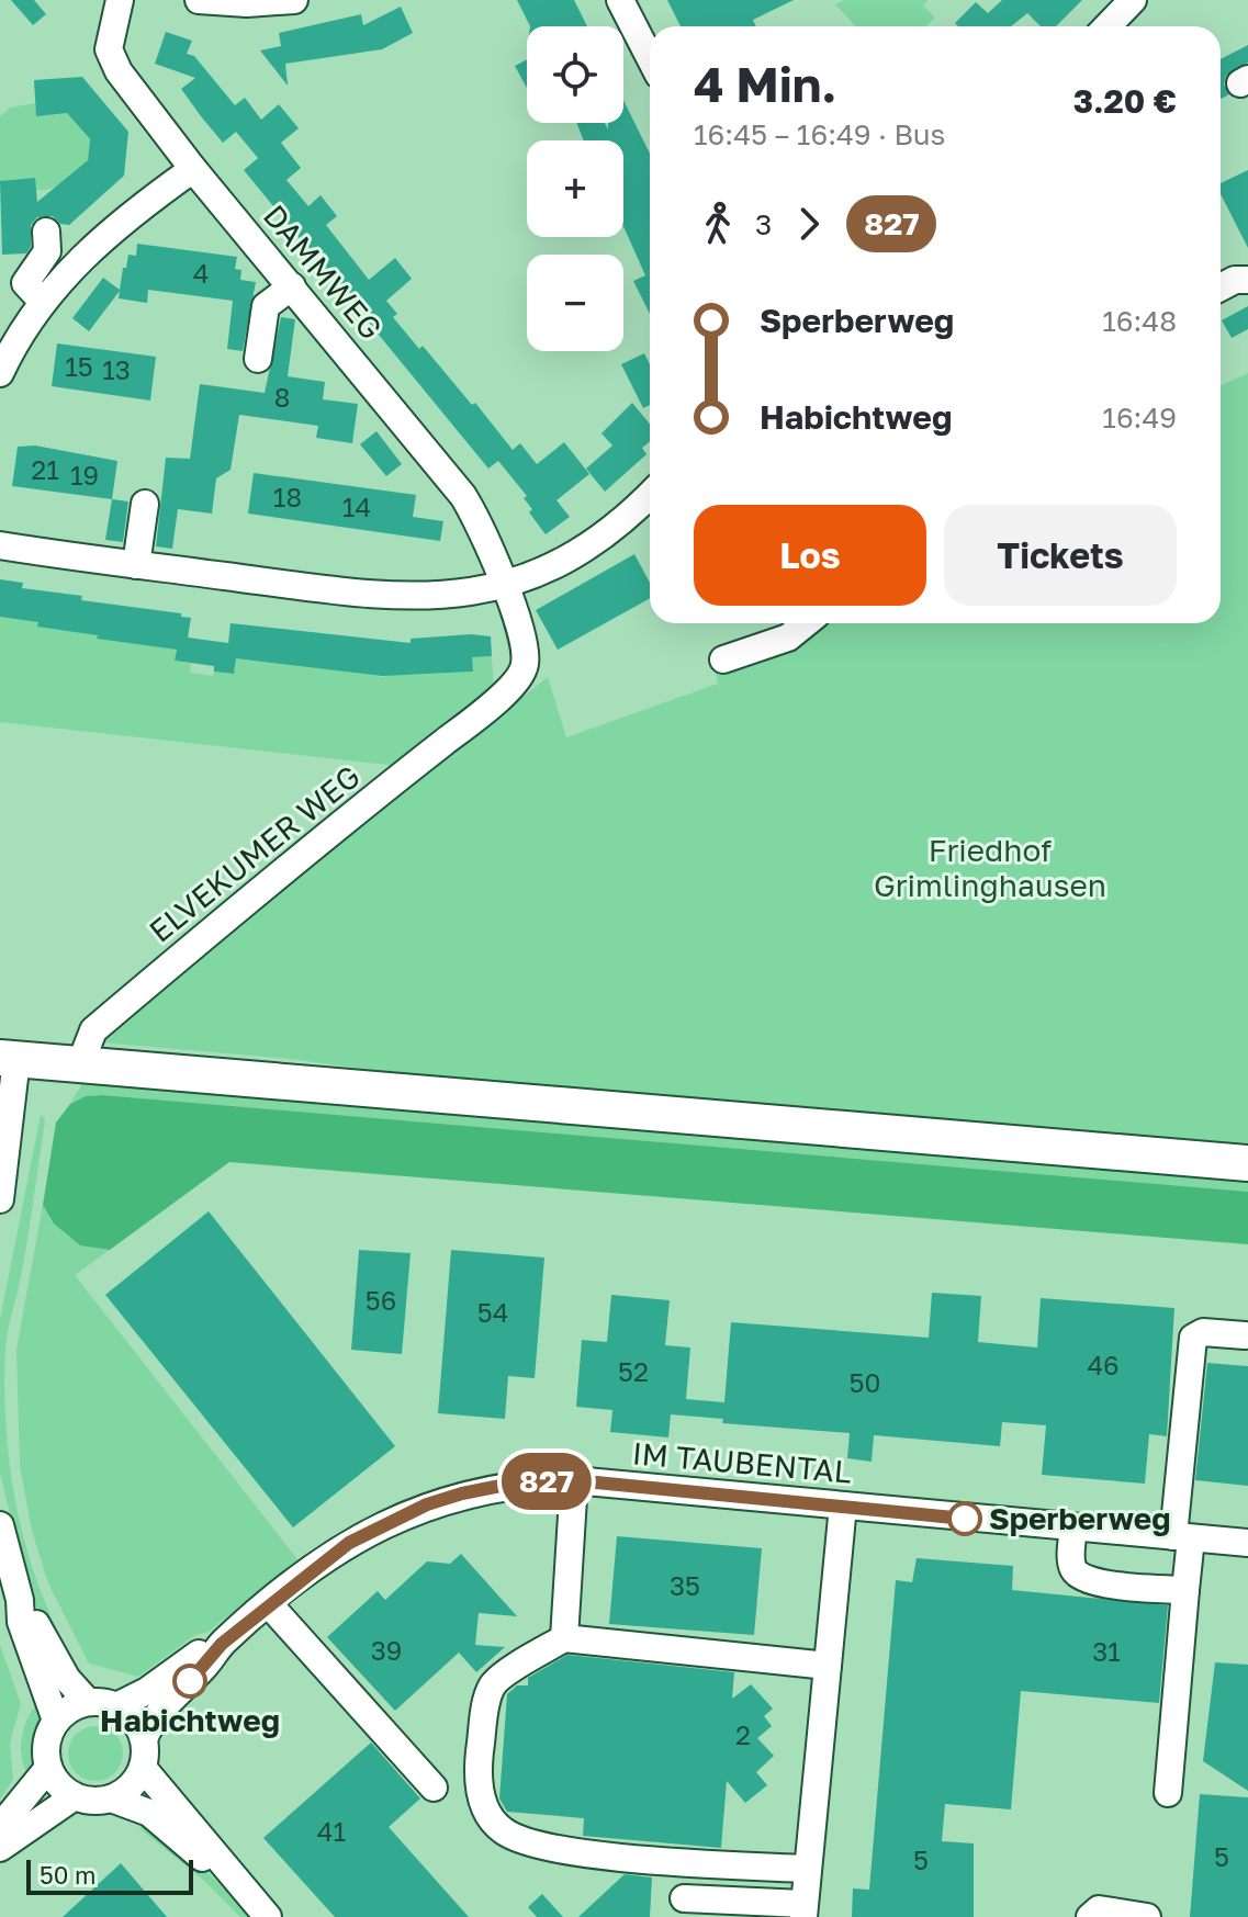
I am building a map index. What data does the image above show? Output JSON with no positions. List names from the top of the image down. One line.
{"streets":{"street":["DAMMWEG","ELVEKUMER WEG","IM TAUBENTAL"]},"crossings":[["DAMMWEG","ELVEKUMER WEG"]],"parks":["Friedhof Grimlinghausen"],"places":["Sperberweg","Habichtweg"],"lines":["bus line 827"],"house_numbers":["4","15","13","8","21","19","18","14","56","54","46","52","50","35","39","31","2","41","5","5"],"scale_bar":"50 m","page":{"on_map":"827","map_buttons":["+","−"],"heading":["4 Min.","16:45 – 16:49 · Bus","3.20 €"],"legs":["3","827"],"list":[{"name":"Sperberweg","value":"16:48"},{"name":"Habichtweg","value":"16:49"}],"buttons":["Los","Tickets"],"scale":"50 m"}}
